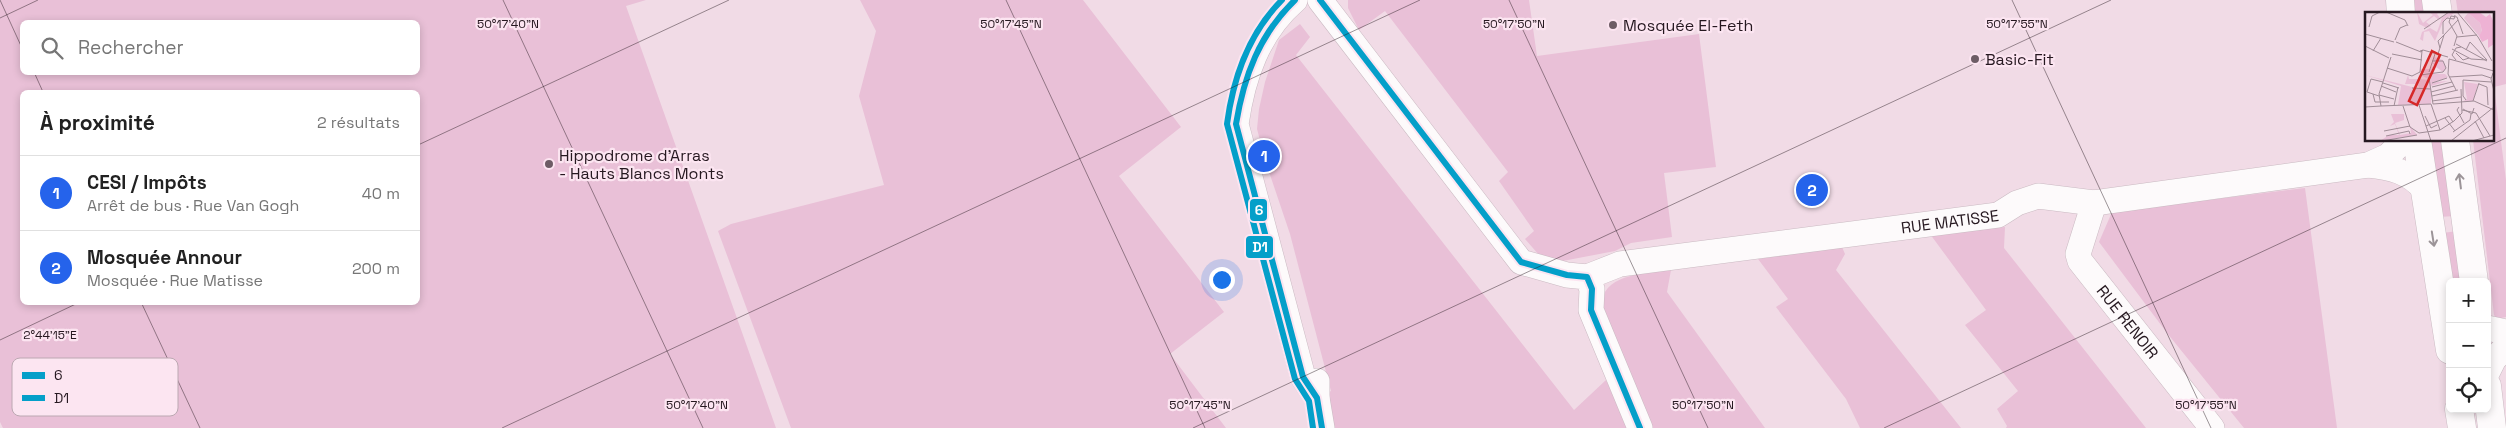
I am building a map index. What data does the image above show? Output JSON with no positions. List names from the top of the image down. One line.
{"streets":{"street":["RUE MATISSE","RUE RENOIR"]},"crossings":[["RUE MATISSE","RUE RENOIR"]],"places":["Mosquée El-Feth","Basic-Fit","Hippodrome d'Arras - Hauts Blancs Monts"],"lines":["transit line 6","transit line D1"],"legend":["6","D1"],"page":{"search":"Rechercher","heading":["À proximité","2 résultats"],"pins":["1","2"],"list":[{"mark":"1","name":"CESI / Impôts","note":"Arrêt de bus · Rue Van Gogh","value":"40 m"},{"mark":"2","name":"Mosquée Annour","note":"Mosquée · Rue Matisse","value":"200 m"}],"map_buttons":["+","−"]},"coordinates":["50°17'40\"N","50°17'45\"N","50°17'50\"N","50°17'55\"N","2°44'15\"E"]}
